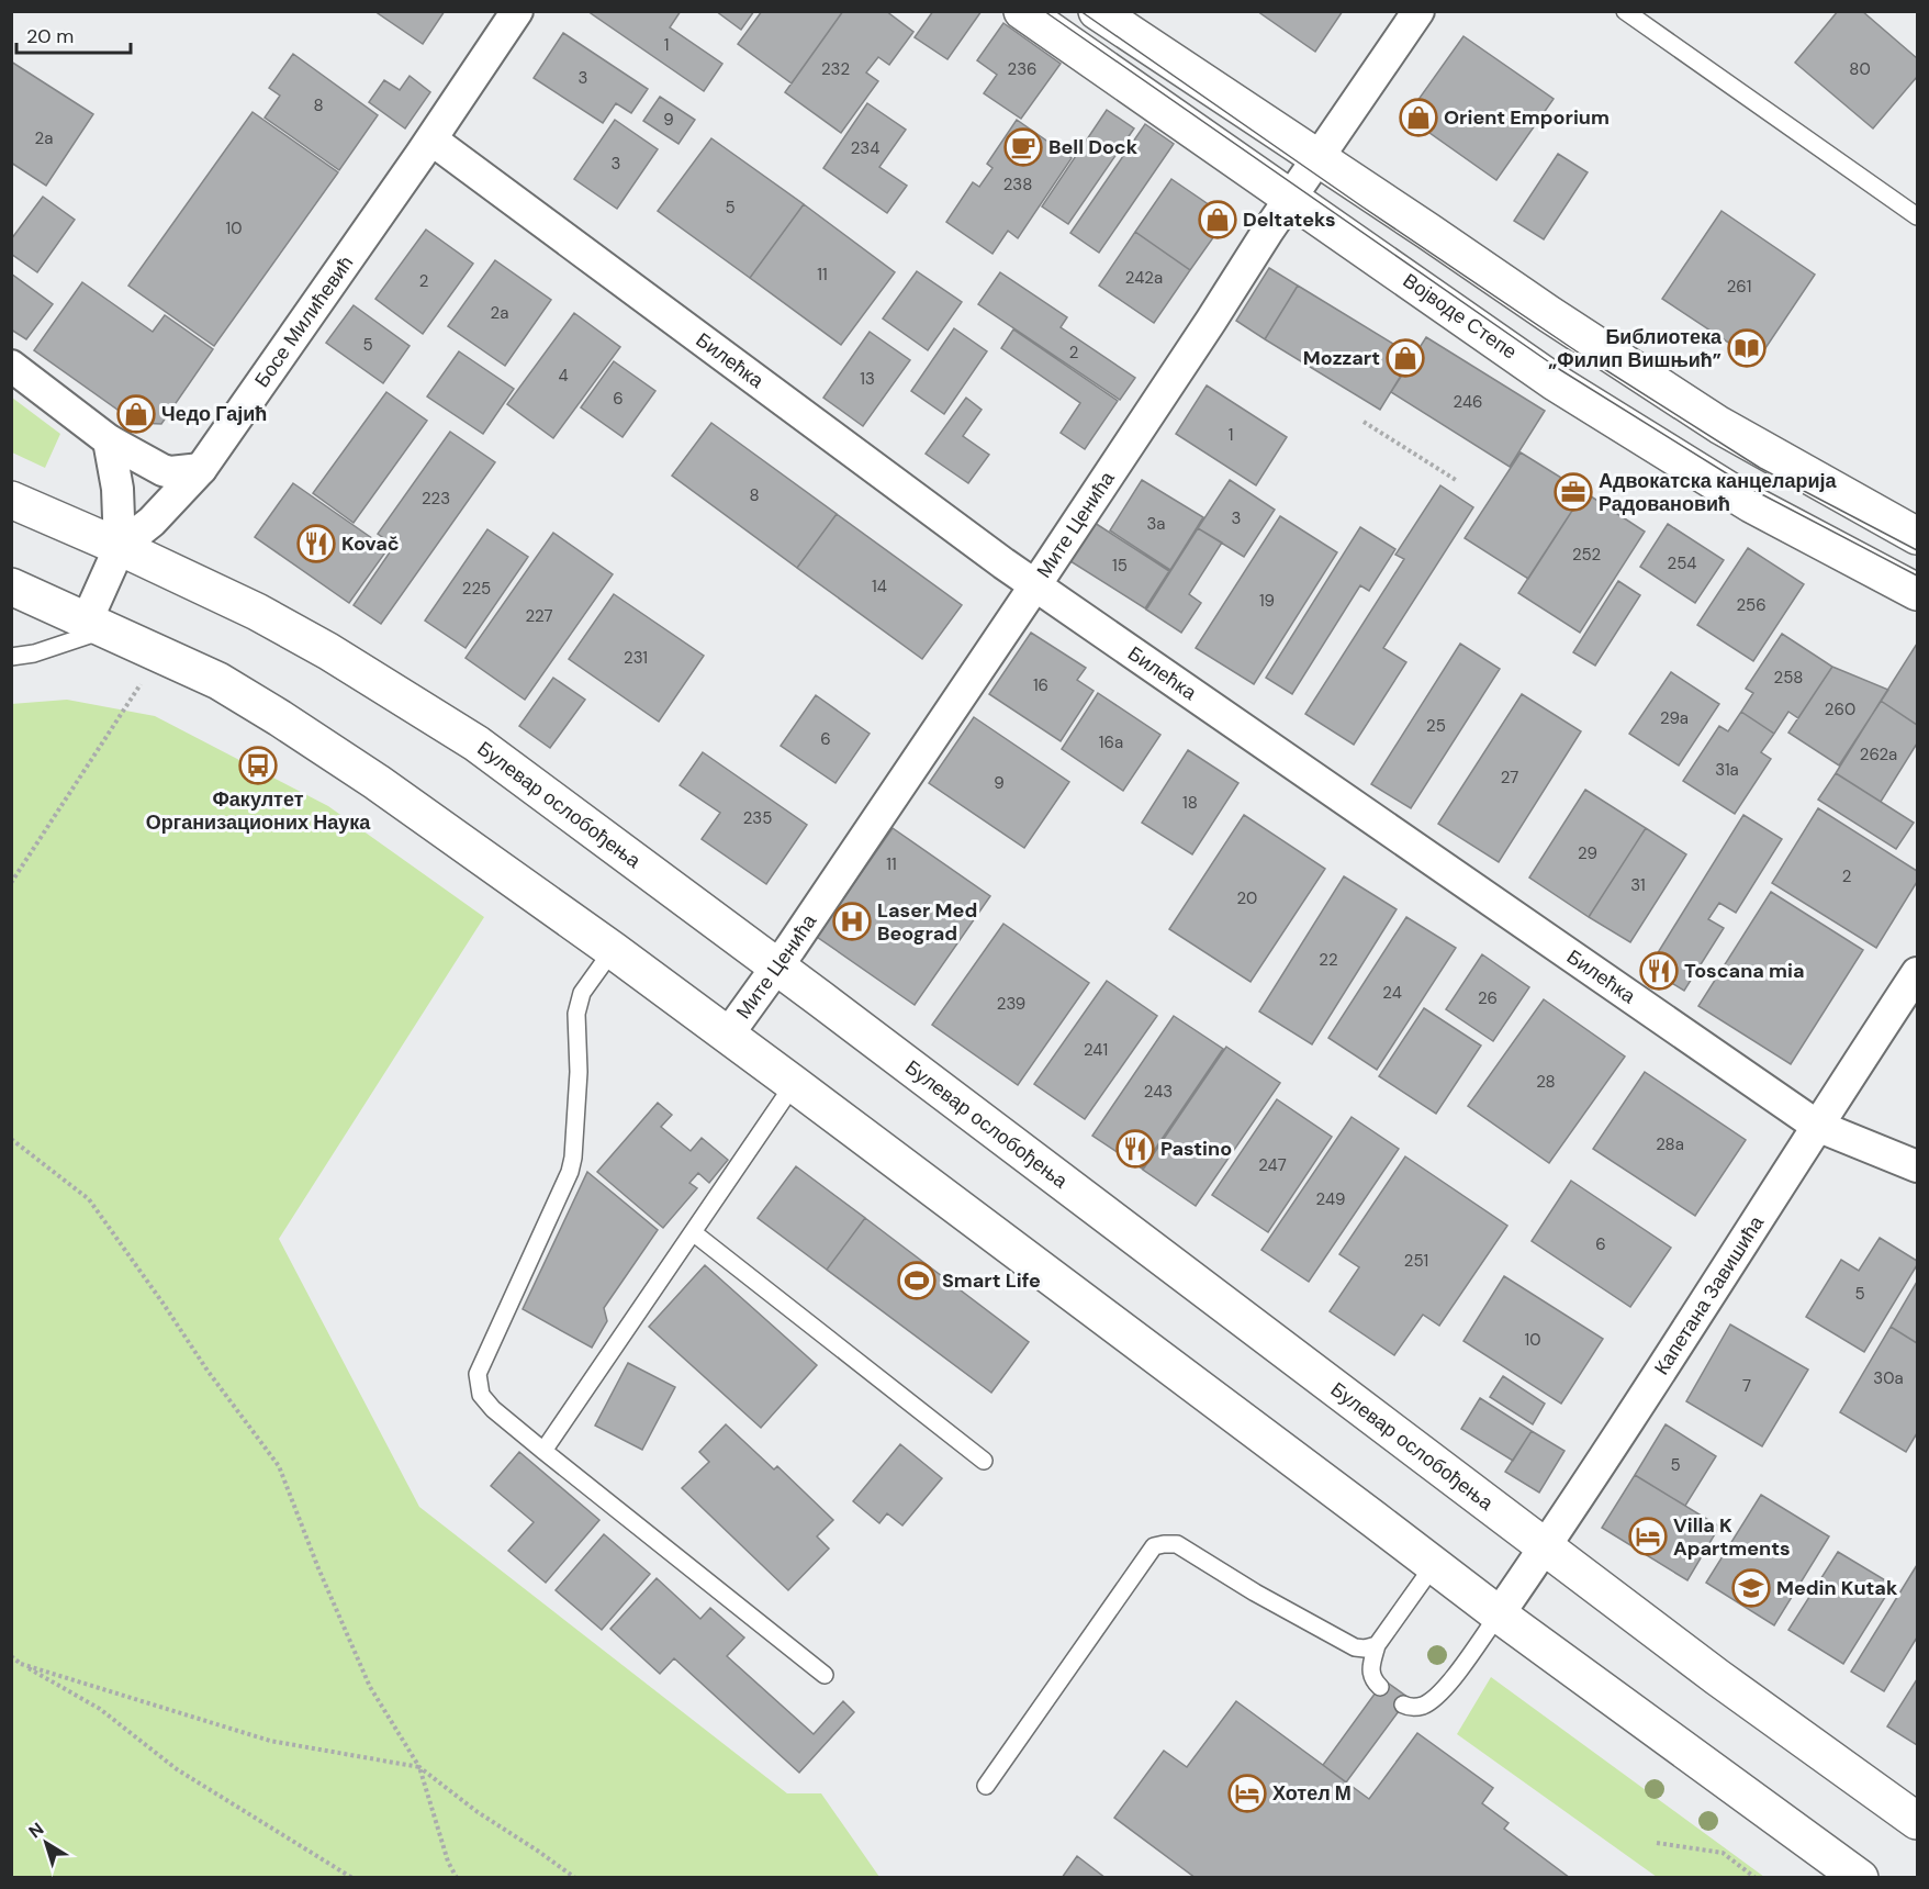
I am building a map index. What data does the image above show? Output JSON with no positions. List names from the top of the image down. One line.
{"streets":{"main road":["Војводе Степе","Булевар ослобођења"],"street":["Босе Милићевић","Билећка","Мите Ценића","Капетана Завишића"]},"crossings":[["Војводе Степе","Мите Ценића"],["Босе Милићевић","Билећка"],["Босе Милићевић","Булевар ослобођења"],["Билећка","Мите Ценића"],["Билећка","Капетана Завишића"],["Мите Ценића","Булевар ослобођења"],["Булевар ослобођења","Капетана Завишића"]],"places":{"shop":["Orient Emporium","Deltateks","Mozzart","Чедо Гајић"],"cafe":["Bell Dock"],"library":["Библиотека „Филип Вишњић”"],"office":["Адвокатска канцеларија Радовановић"],"restaurant":["Kovač","Toscana mia","Pastino"],"bus stop":["Факултет Организационих Наука"],"hospital":["Laser Med Beograd"],"sports":["Smart Life"],"hotel":["Villa K Apartments","Хотел М"],"school or university":["Medin Kutak"]},"house_numbers":["1","232","236","80","3","8","9","2a","234","3","238","5","10","11","242a","2","261","2a","5","2","4","13","6","246","1","8","223","3","3a","252","254","15","14","225","19","256","227","231","258","16","260","29a","25","6","16a","262a","31a","27","9","18","235","29","11","2","31","20","22","24","26","239","241","28","243","28a","247","249","6","251","5","10","30a","7","5"],"scale_bar":"20 m","north":"top left"}
